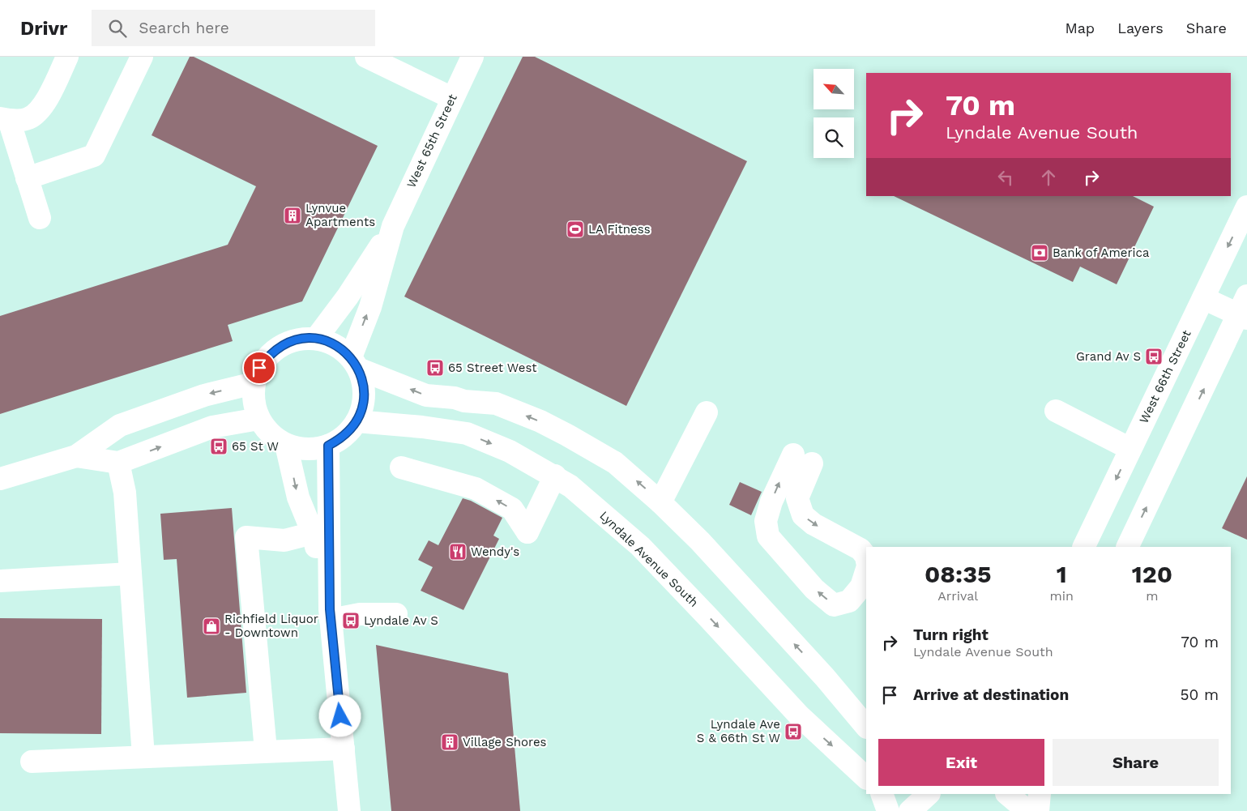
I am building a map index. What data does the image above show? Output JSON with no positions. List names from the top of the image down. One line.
{"streets":{"main road":["West 65th Street","West 66th Street","Lyndale Avenue South"]},"crossings":[["West 65th Street","Lyndale Avenue South"]],"places":{"building":["Lynvue Apartments","Village Shores"],"sports":["LA Fitness"],"bank":["Bank of America"],"bus stop":["Grand Av S","65 Street West","65 St W","Lyndale Av S","Lyndale Ave S & 66th St W"],"restaurant":["Wendy's"],"shop":["Richfield Liquor - Downtown"]},"north":"top left","page":{"header":"Drivr","search":"Search here","nav":["Map","Layers","Share"],"turn":["70 m","Lyndale Avenue South"],"eta":["08:35","Arrival","1","min","120","m"],"list":[{"name":"Turn right","note":"Lyndale Avenue South","value":"70 m"},{"name":"Arrive at destination","value":"50 m"}],"buttons":["Exit","Share"]}}
